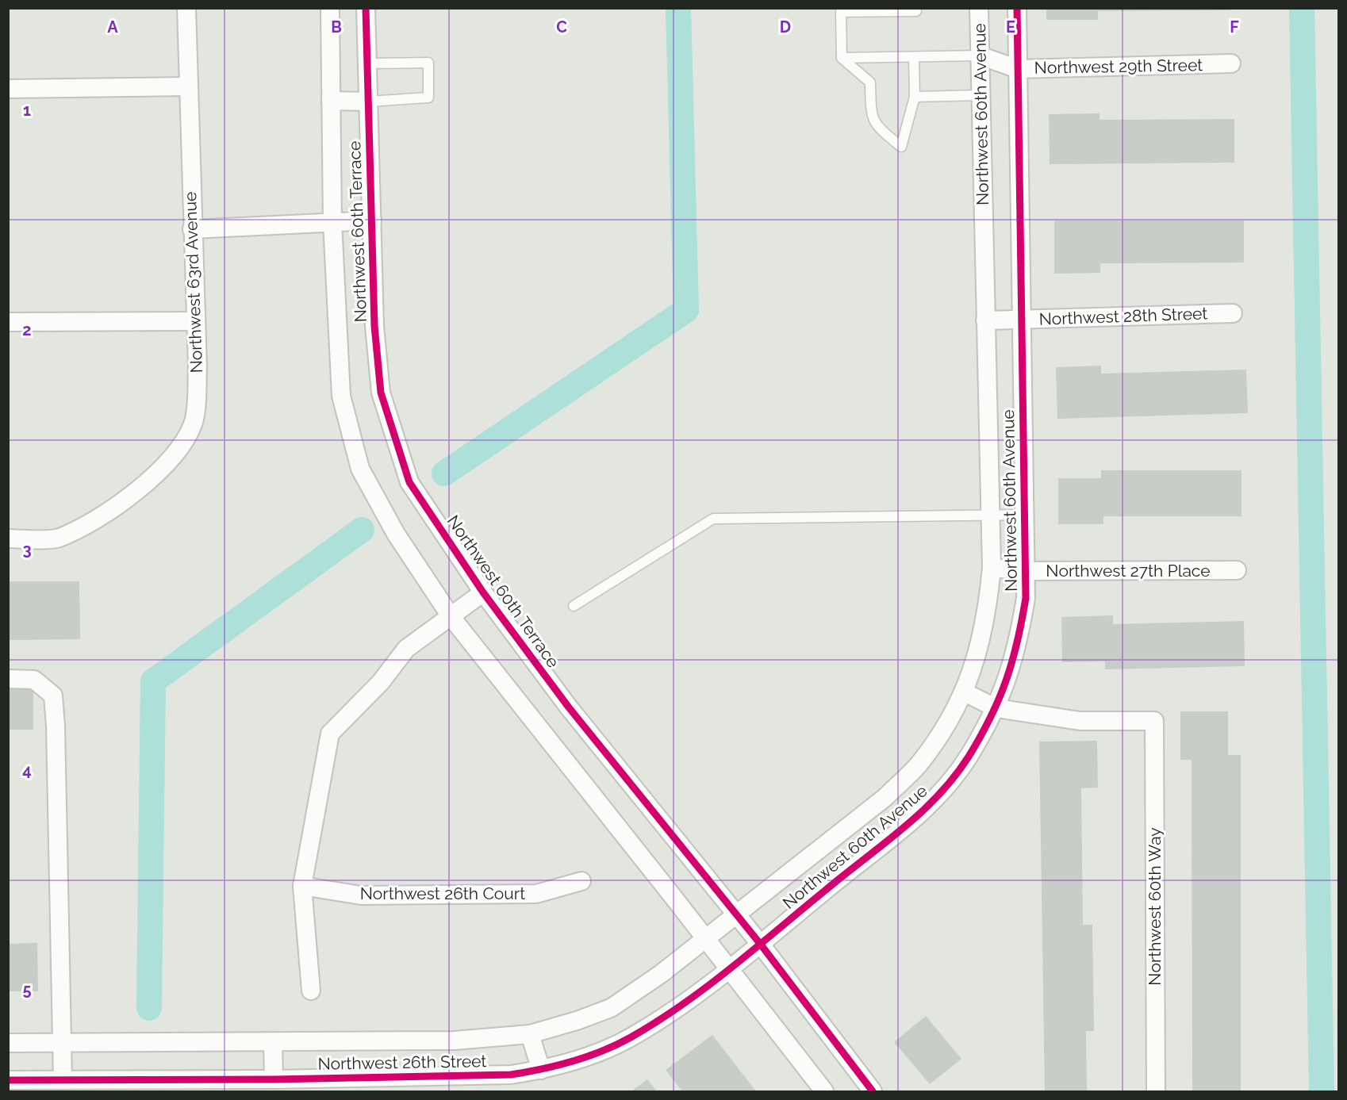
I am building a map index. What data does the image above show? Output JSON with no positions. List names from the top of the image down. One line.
{"streets":{"street":["Northwest 29th Street","Northwest 60th Avenue","Northwest 60th Terrace","Northwest 63rd Avenue","Northwest 28th Street","Northwest 27th Place","Northwest 26th Court","Northwest 60th Way","Northwest 26th Street"]},"crossings":[["Northwest 29th Street","Northwest 60th Avenue"],["Northwest 60th Avenue","Northwest 60th Terrace"],["Northwest 60th Avenue","Northwest 28th Street"],["Northwest 60th Avenue","Northwest 27th Place"],["Northwest 60th Avenue","Northwest 60th Way"],["Northwest 60th Avenue","Northwest 26th Street"],["Northwest 60th Terrace","Northwest 26th Street"]],"grid":{"columns":["A","B","C","D","E","F"],"rows":["1","2","3","4","5"]}}
